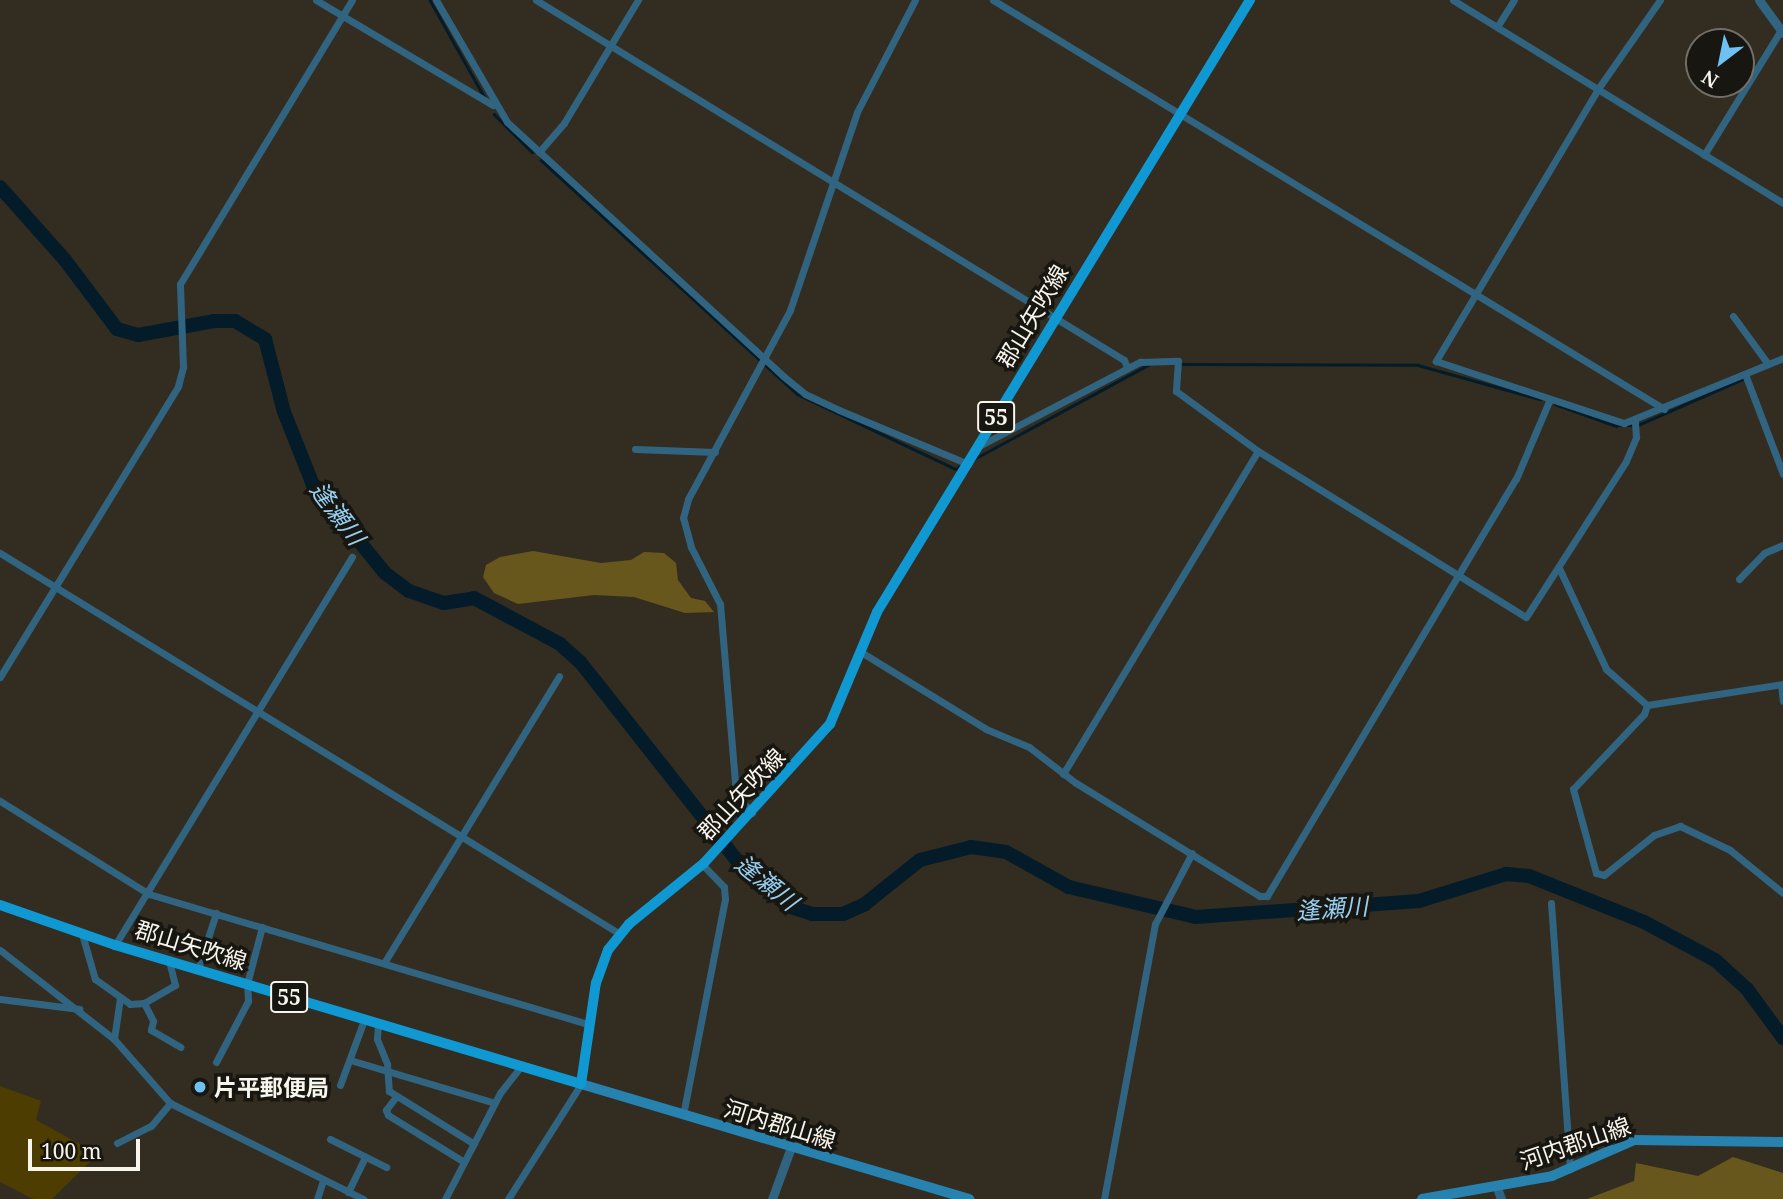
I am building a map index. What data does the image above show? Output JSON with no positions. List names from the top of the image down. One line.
{"streets":{"main road":["郡山矢吹線","55","河内郡山線"]},"crossings":[["郡山矢吹線","河内郡山線"]],"water":["逢瀬川"],"places":["片平郵便局"],"scale_bar":"100 m","north":"bottom left"}
